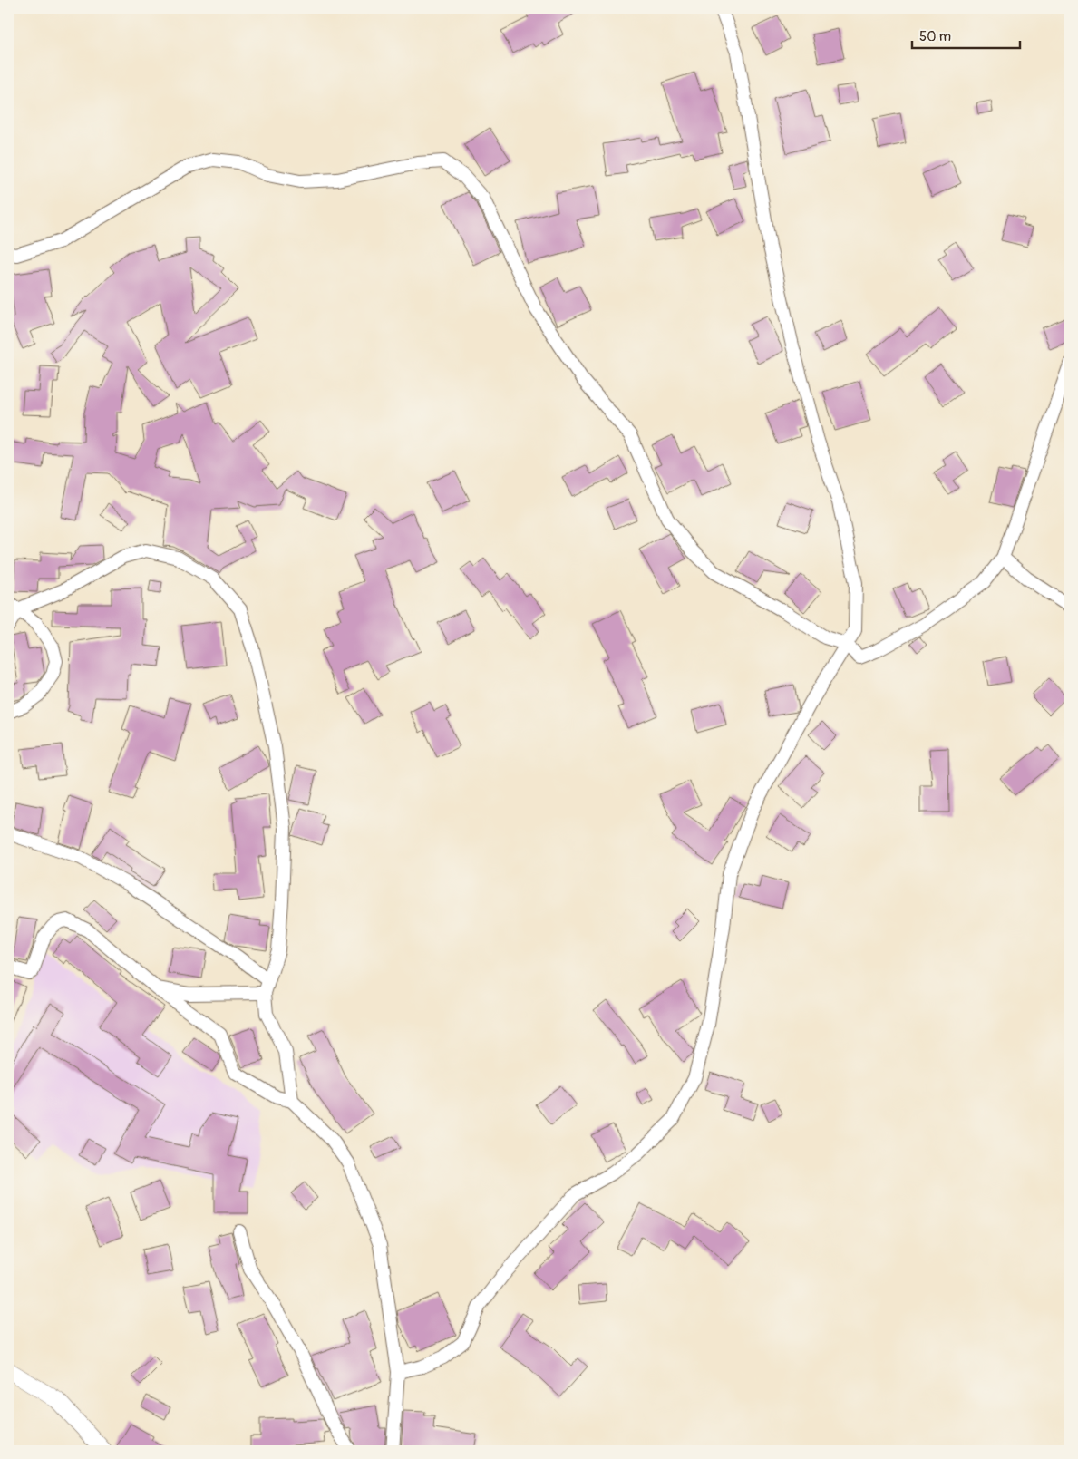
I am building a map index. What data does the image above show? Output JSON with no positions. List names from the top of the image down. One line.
{"scale_bar":"50 m"}
